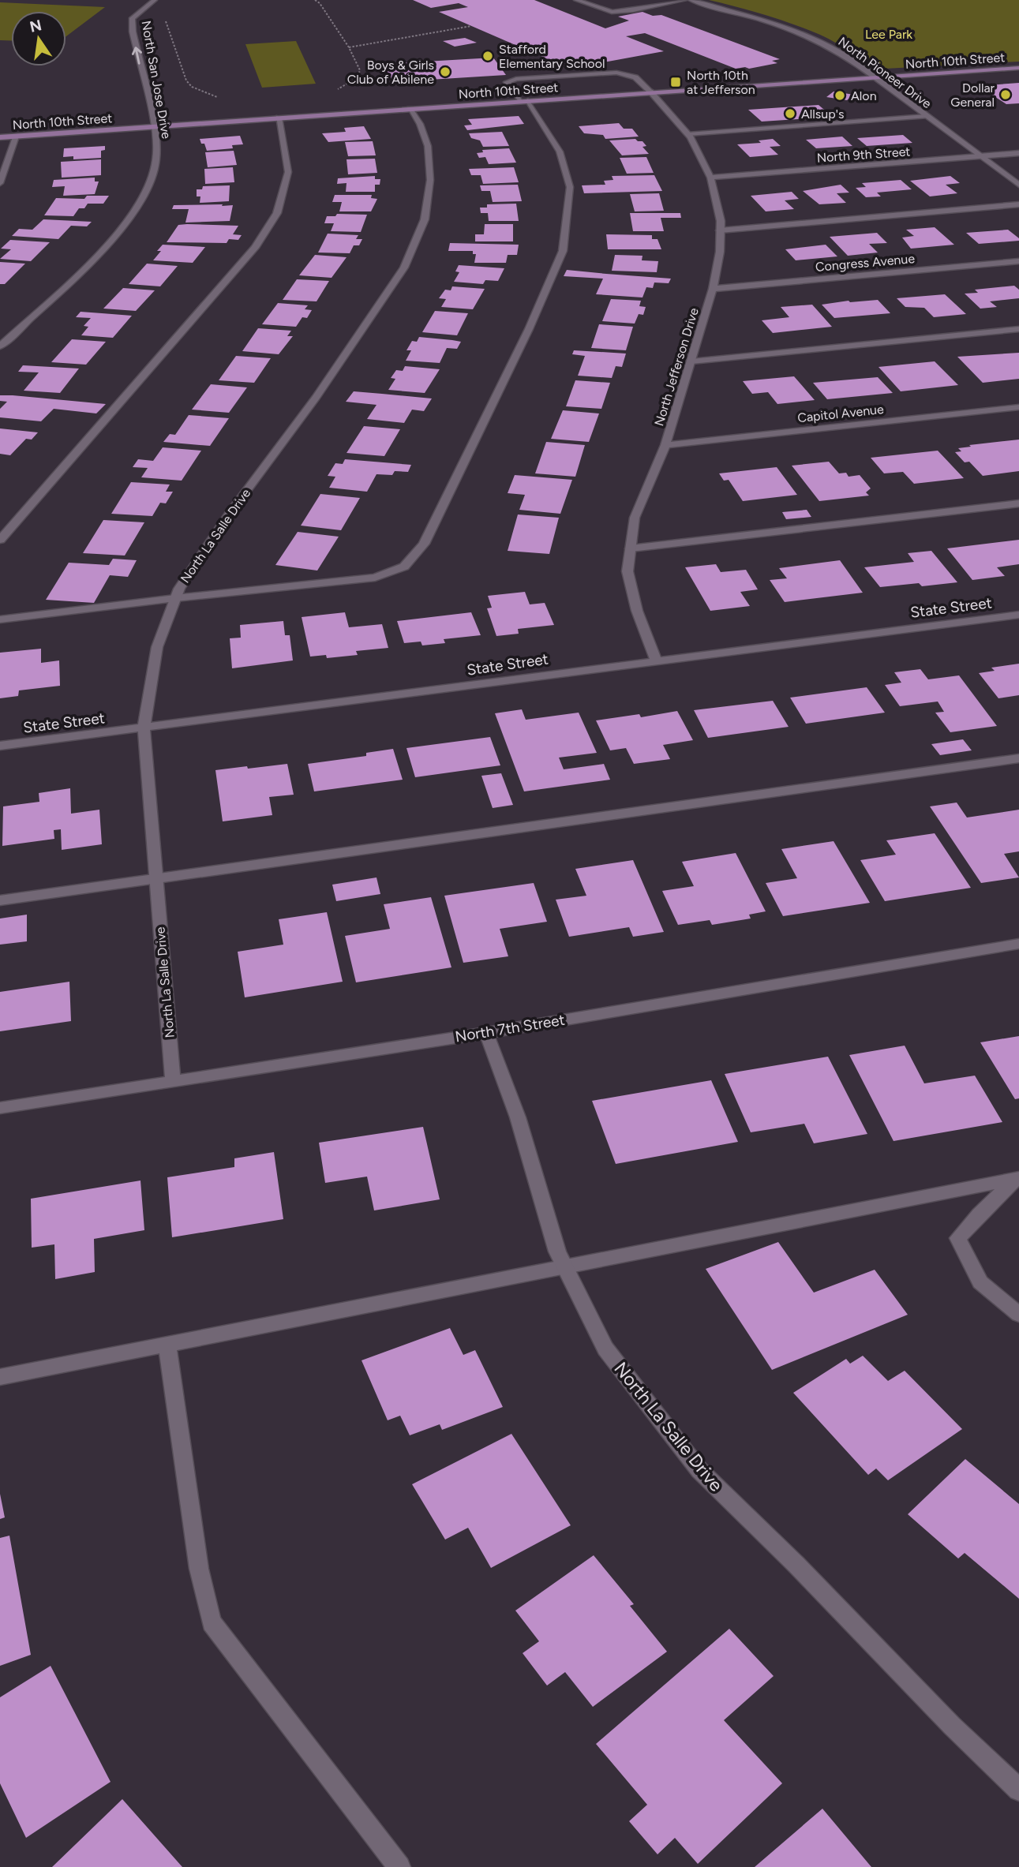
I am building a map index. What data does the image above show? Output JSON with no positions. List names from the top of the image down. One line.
{"streets":{"main road":["North 10th Street"],"street":["North Pioneer Drive","North San Jose Drive","North 9th Street","Congress Avenue","North Jefferson Drive","Capitol Avenue","North La Salle Drive","State Street","North 7th Street"]},"crossings":[["North 10th Street","North Pioneer Drive"],["North 10th Street","North San Jose Drive"],["North 10th Street","North Jefferson Drive"],["North 10th Street","North La Salle Drive"],["North Pioneer Drive","North 9th Street"],["North 9th Street","North Jefferson Drive"],["Congress Avenue","North Jefferson Drive"],["North Jefferson Drive","Capitol Avenue"],["North Jefferson Drive","State Street"],["North La Salle Drive","State Street"],["North La Salle Drive","North 7th Street"]],"parks":["Lee Park"],"places":{"other":["Stafford Elementary School","Boys & Girls Club of Abilene","Dollar General","Alon","Allsup's"],"transit":["North 10th at Jefferson"]},"north":"top"}
